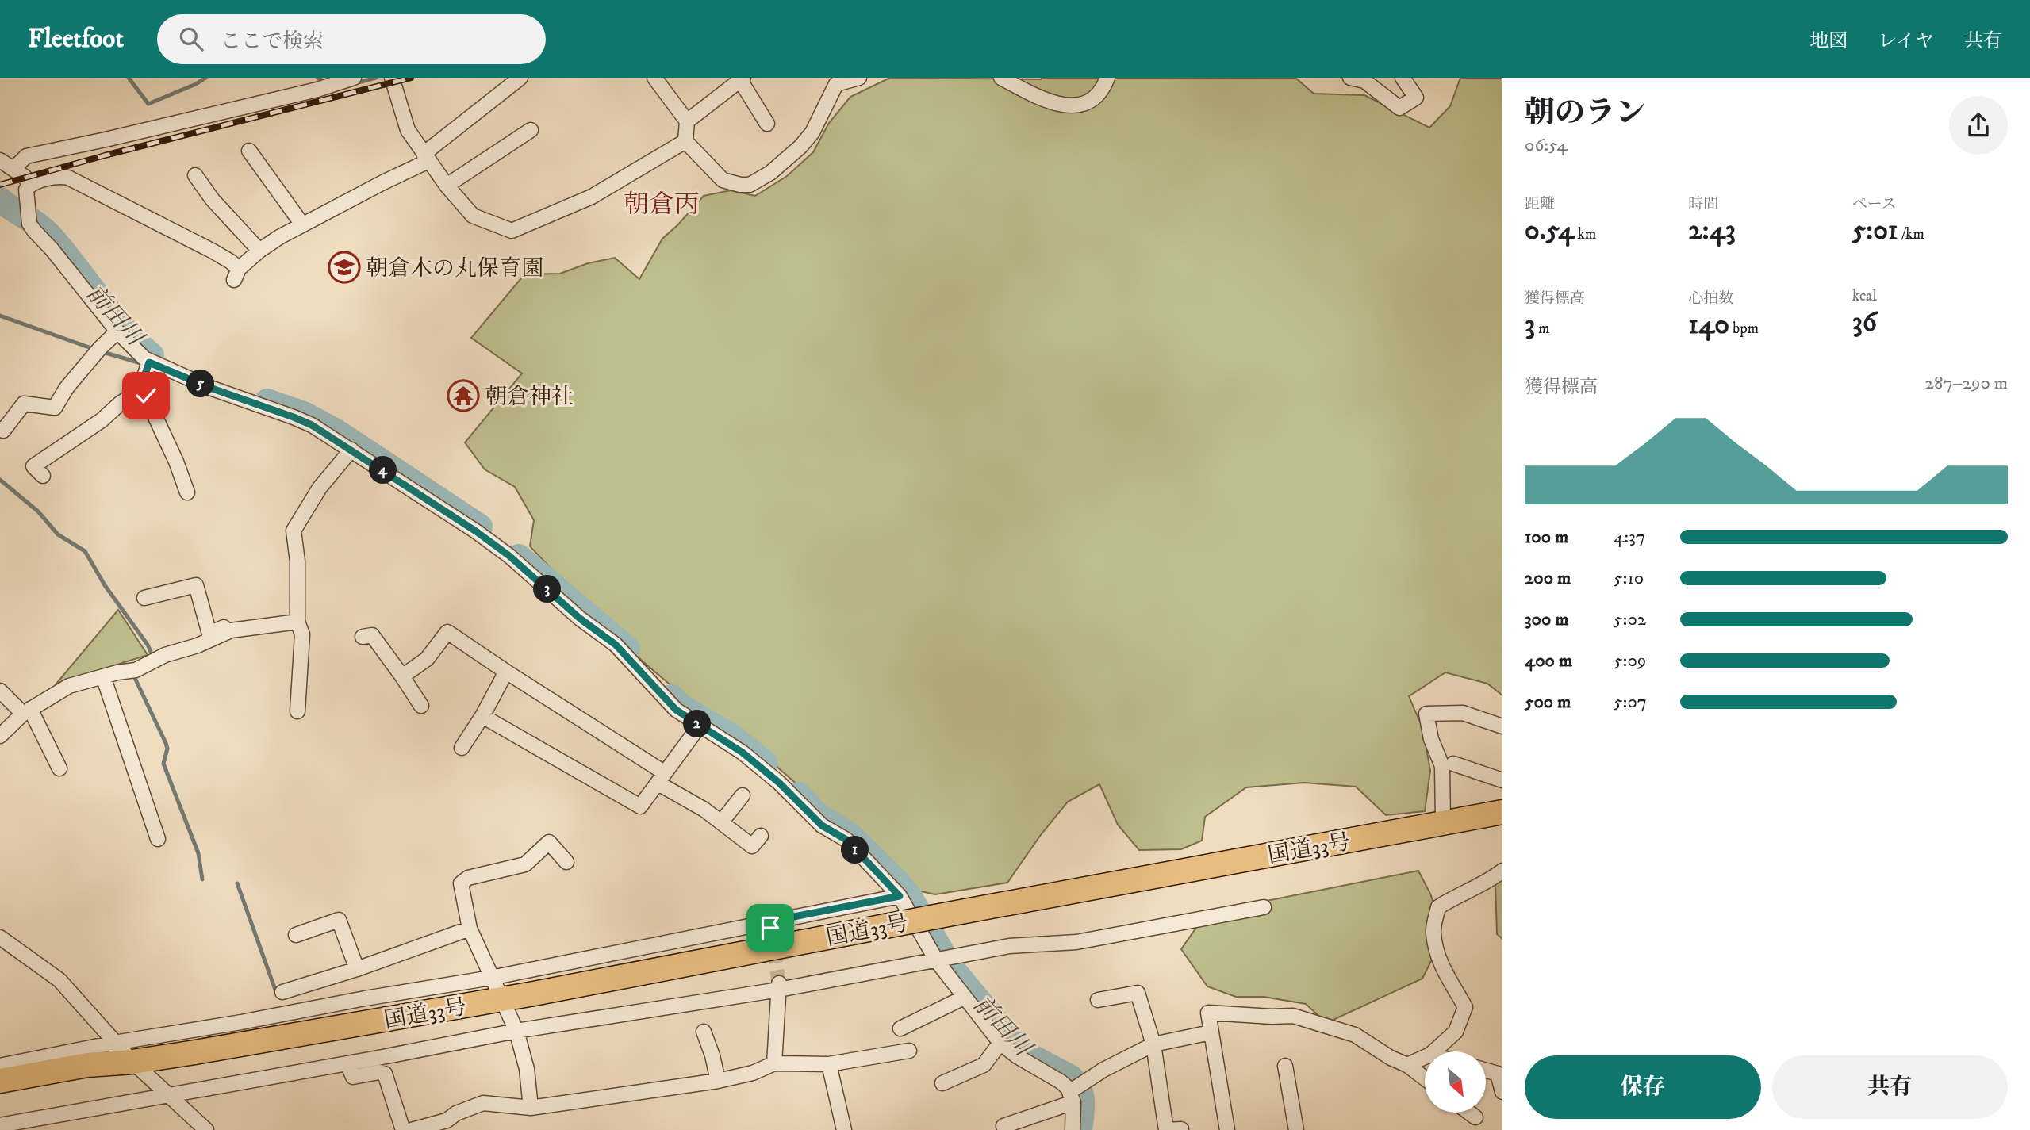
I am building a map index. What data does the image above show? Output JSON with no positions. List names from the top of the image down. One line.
{"streets":{"highway":["国道33号"]},"districts":["朝倉丙"],"water":["前田川"],"places":{"school or university":["朝倉木の丸保育園"],"temple":["朝倉神社"]},"north":"bottom right","page":{"header":"Fleetfoot","search":"ここで検索","nav":["地図","レイヤ","共有"],"heading":["朝のラン","06:54"],"stats":[["距離","0.54 km"],["時間","2:43"],["ペース","5:01 /km"],["獲得標高","3 m"],["心拍数","140 bpm"],["kcal","36"]],"chart":["獲得標高","287–290 m"],"pins":["5","4","3","2","1"],"list":[{"name":"100 m","note":"4:37"},{"name":"200 m","note":"5:10"},{"name":"300 m","note":"5:02"},{"name":"400 m","note":"5:09"},{"name":"500 m","note":"5:07"}],"buttons":["保存","共有"]}}
